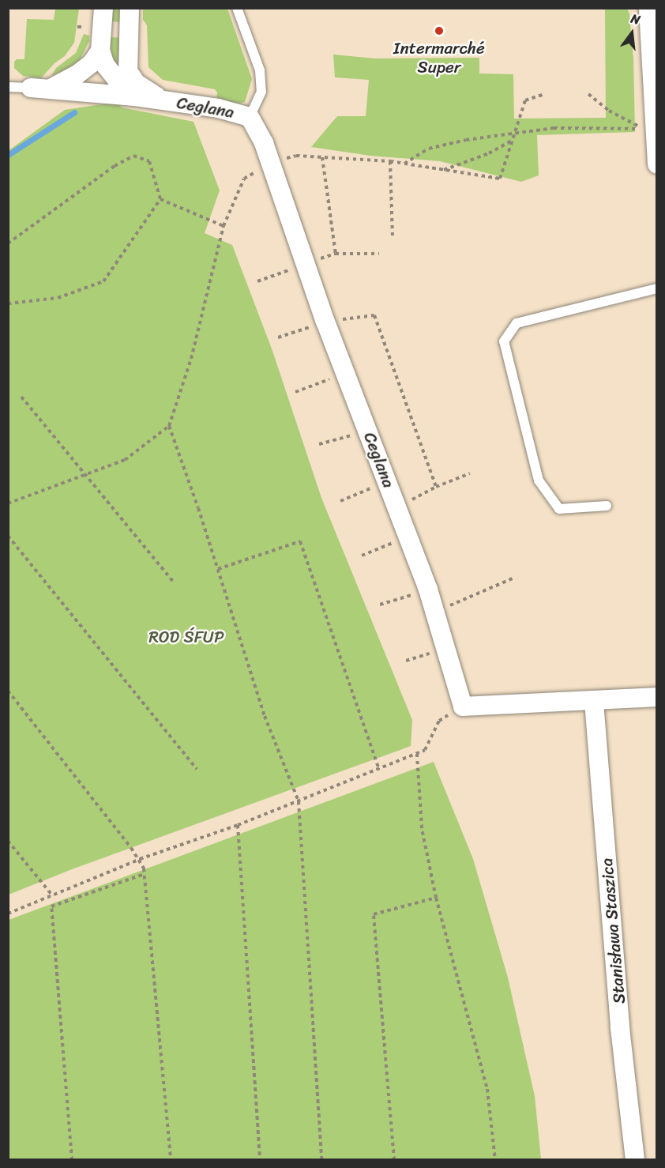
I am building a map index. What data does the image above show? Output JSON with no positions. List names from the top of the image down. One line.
{"streets":{"street":["Ceglana","Stanisława Staszica"]},"parks":["ROD ŚFUP"],"places":["Intermarché Super"],"north":"top"}
